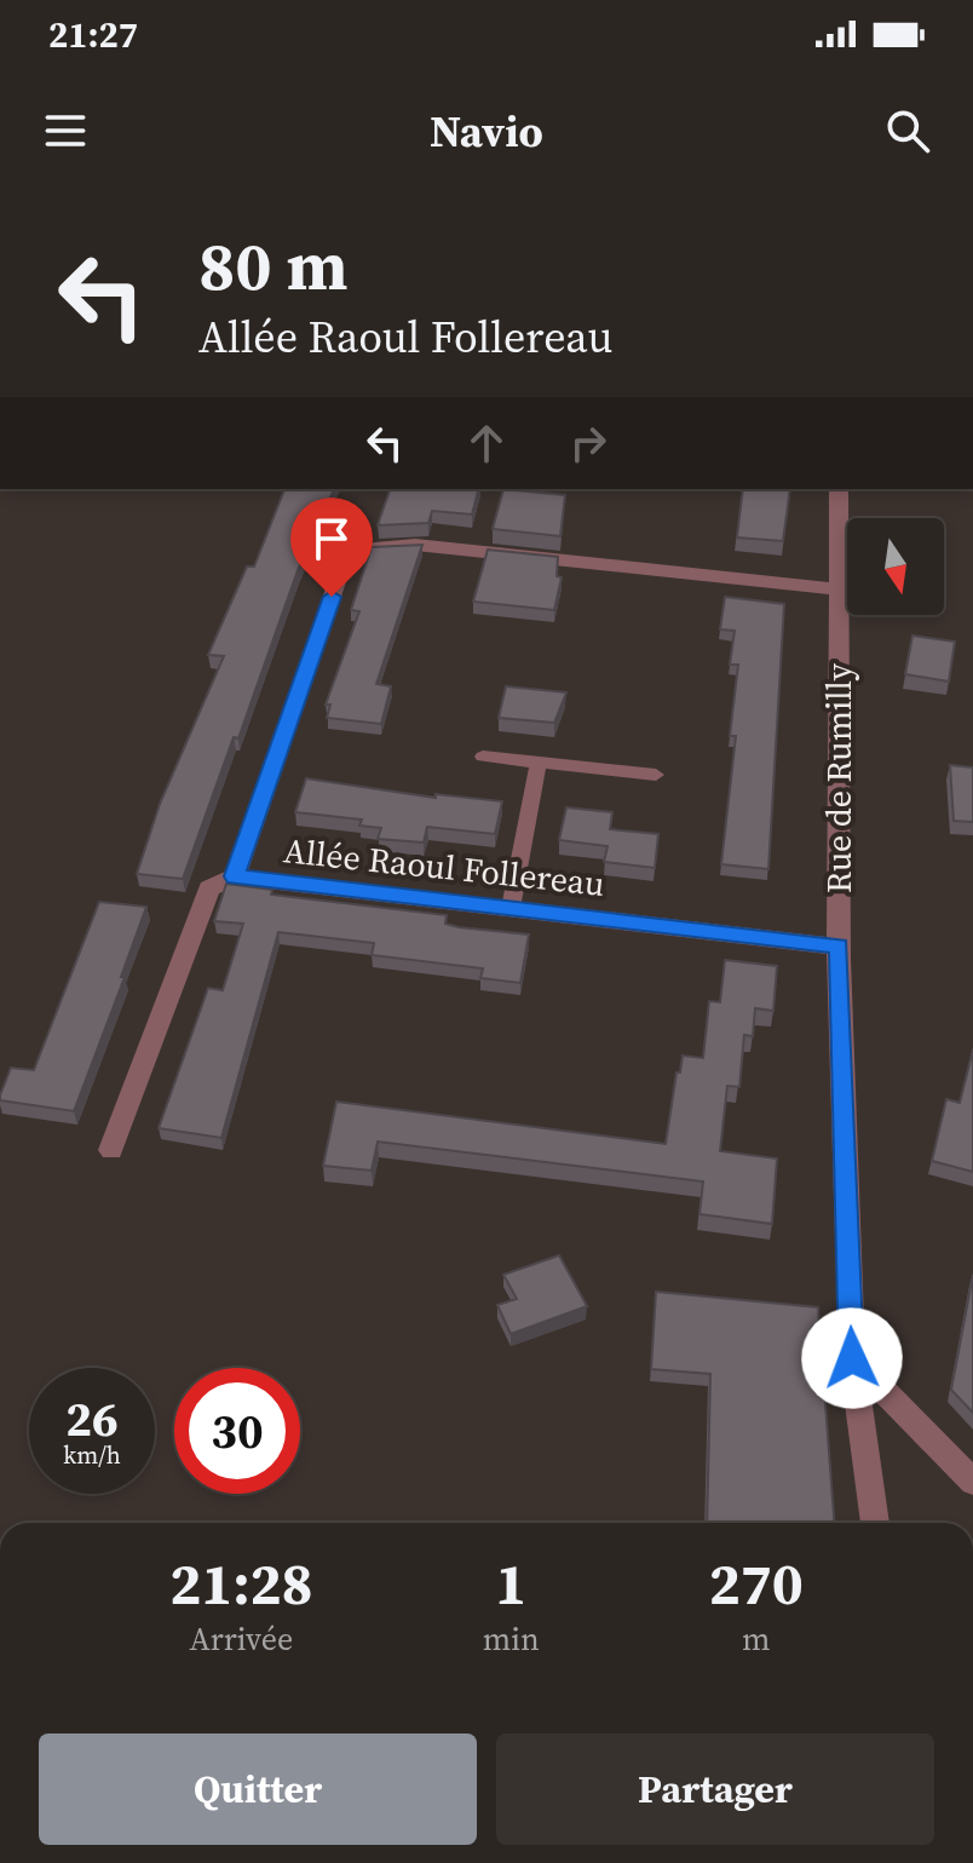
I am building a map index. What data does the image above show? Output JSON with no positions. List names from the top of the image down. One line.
{"streets":{"street":["Rue de Rumilly","Allée Raoul Follereau"]},"crossings":[["Rue de Rumilly","Allée Raoul Follereau"]],"north":"bottom","page":{"status":"21:27","header":"Navio","turn":["80 m","Allée Raoul Follereau"],"speed":"26 km/h","limit":"30","eta":["21:28","Arrivée","1","min","270","m"],"buttons":["Quitter","Partager"]}}
